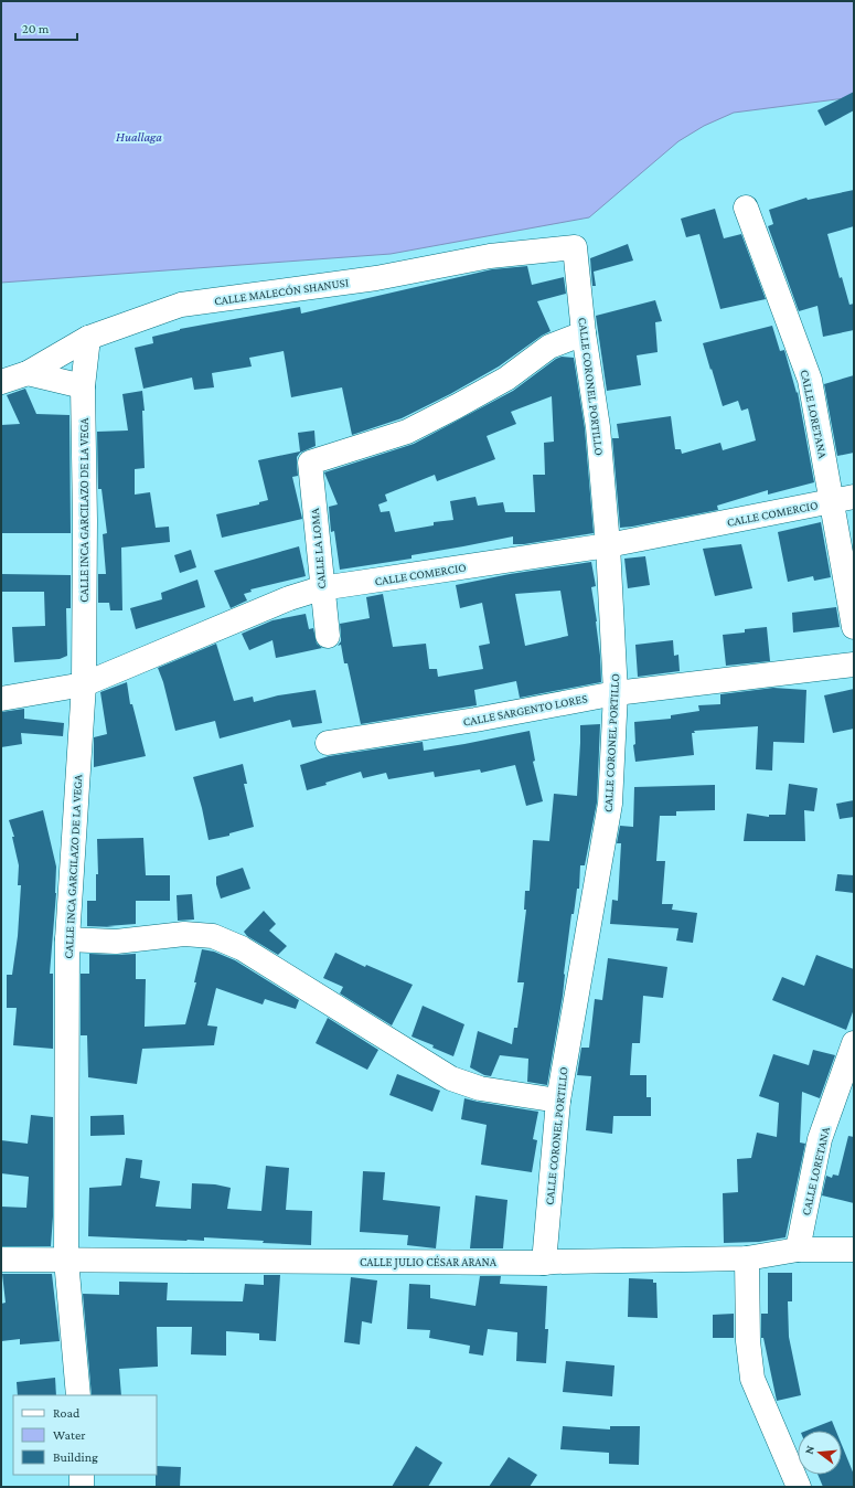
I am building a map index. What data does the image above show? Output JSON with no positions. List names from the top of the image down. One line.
{"streets":{"street":["CALLE MALECÓN SHANUSI","CALLE CORONEL PORTILLO","CALLE LORETANA","CALLE INCA GARCILAZO DE LA VEGA","CALLE COMERCIO","CALLE LA LOMA","CALLE SARGENTO LORES","CALLE JULIO CÉSAR ARANA"]},"crossings":[["CALLE MALECÓN SHANUSI","CALLE CORONEL PORTILLO"],["CALLE MALECÓN SHANUSI","CALLE INCA GARCILAZO DE LA VEGA"],["CALLE CORONEL PORTILLO","CALLE COMERCIO"],["CALLE CORONEL PORTILLO","CALLE LA LOMA"],["CALLE CORONEL PORTILLO","CALLE SARGENTO LORES"],["CALLE CORONEL PORTILLO","CALLE JULIO CÉSAR ARANA"],["CALLE LORETANA","CALLE COMERCIO"],["CALLE LORETANA","CALLE JULIO CÉSAR ARANA"],["CALLE INCA GARCILAZO DE LA VEGA","CALLE COMERCIO"],["CALLE INCA GARCILAZO DE LA VEGA","CALLE JULIO CÉSAR ARANA"],["CALLE COMERCIO","CALLE LA LOMA"]],"water":["Huallaga"],"legend":["Road","Water","Building"],"scale_bar":"20 m","north":"left"}
